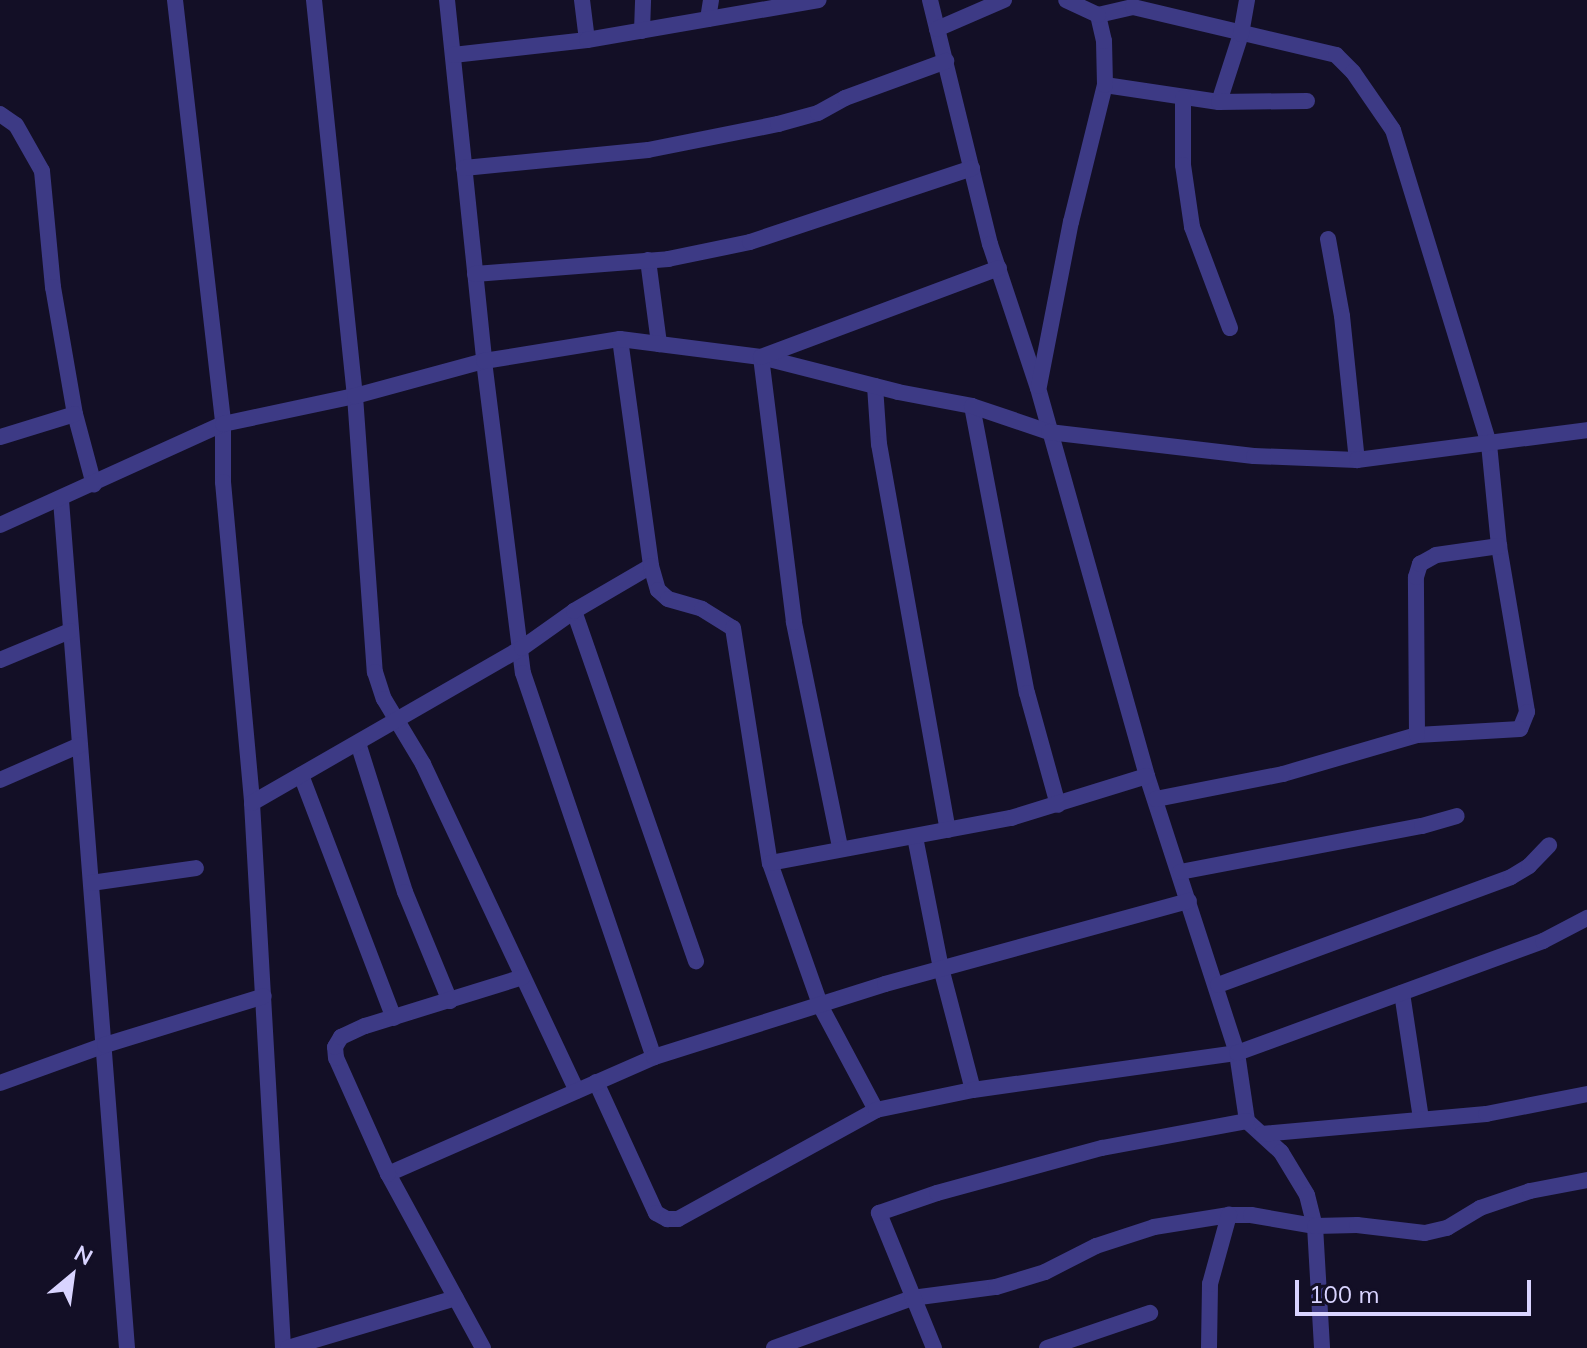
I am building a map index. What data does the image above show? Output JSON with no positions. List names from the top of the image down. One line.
{"scale_bar":"100 m","north":"top right"}
